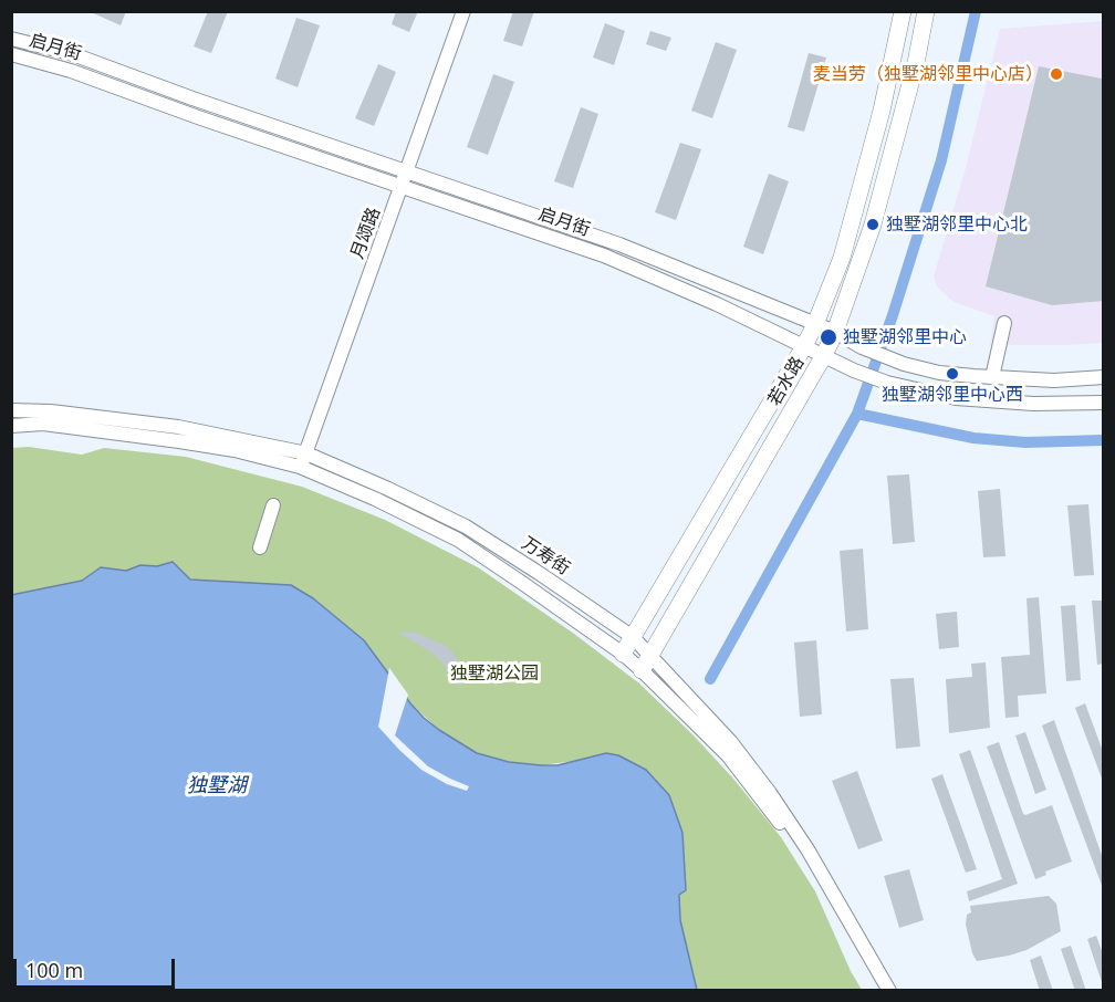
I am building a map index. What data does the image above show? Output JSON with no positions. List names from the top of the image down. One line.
{"streets":{"main road":["若水路"],"street":["启月街","月颂路","万寿街"]},"crossings":[["启月街","月颂路"],["启月街","若水路"],["月颂路","万寿街"],["若水路","万寿街"]],"water":["独墅湖"],"parks":["独墅湖公园"],"places":["麦当劳（独墅湖邻里中心店）","独墅湖邻里中心北","独墅湖邻里中心","独墅湖邻里中心西"],"scale_bar":"100 m"}
